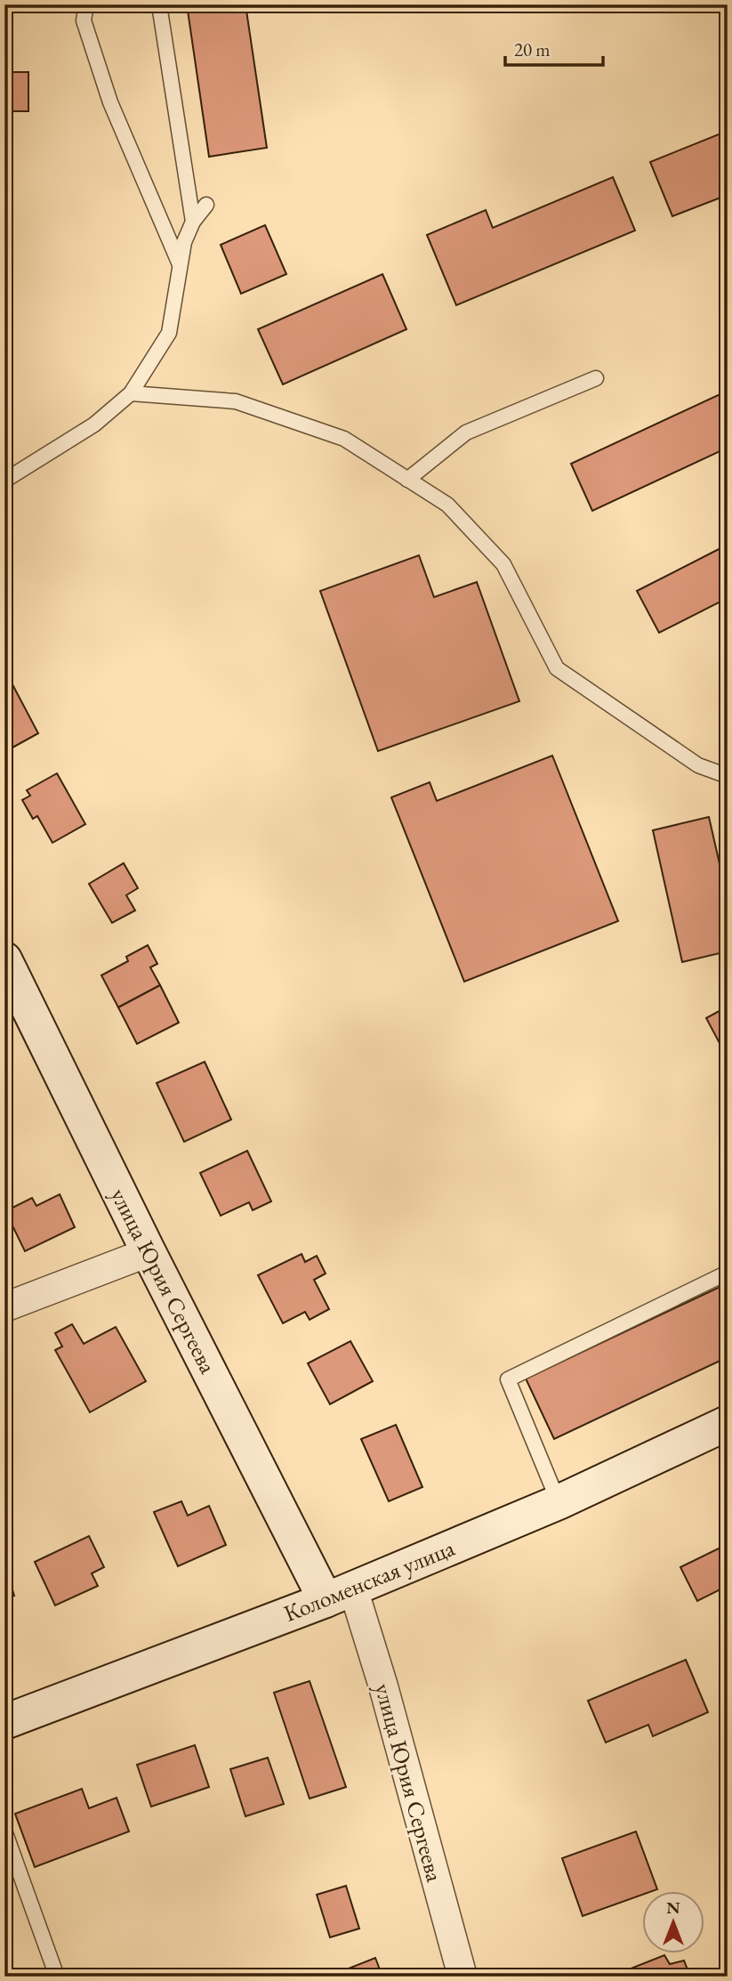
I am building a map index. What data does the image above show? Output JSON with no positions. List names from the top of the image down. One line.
{"streets":{"street":["улица Юрия Сергеева","Коломенская улица"]},"crossings":[["улица Юрия Сергеева","Коломенская улица"]],"scale_bar":"20 m","north":"top"}
